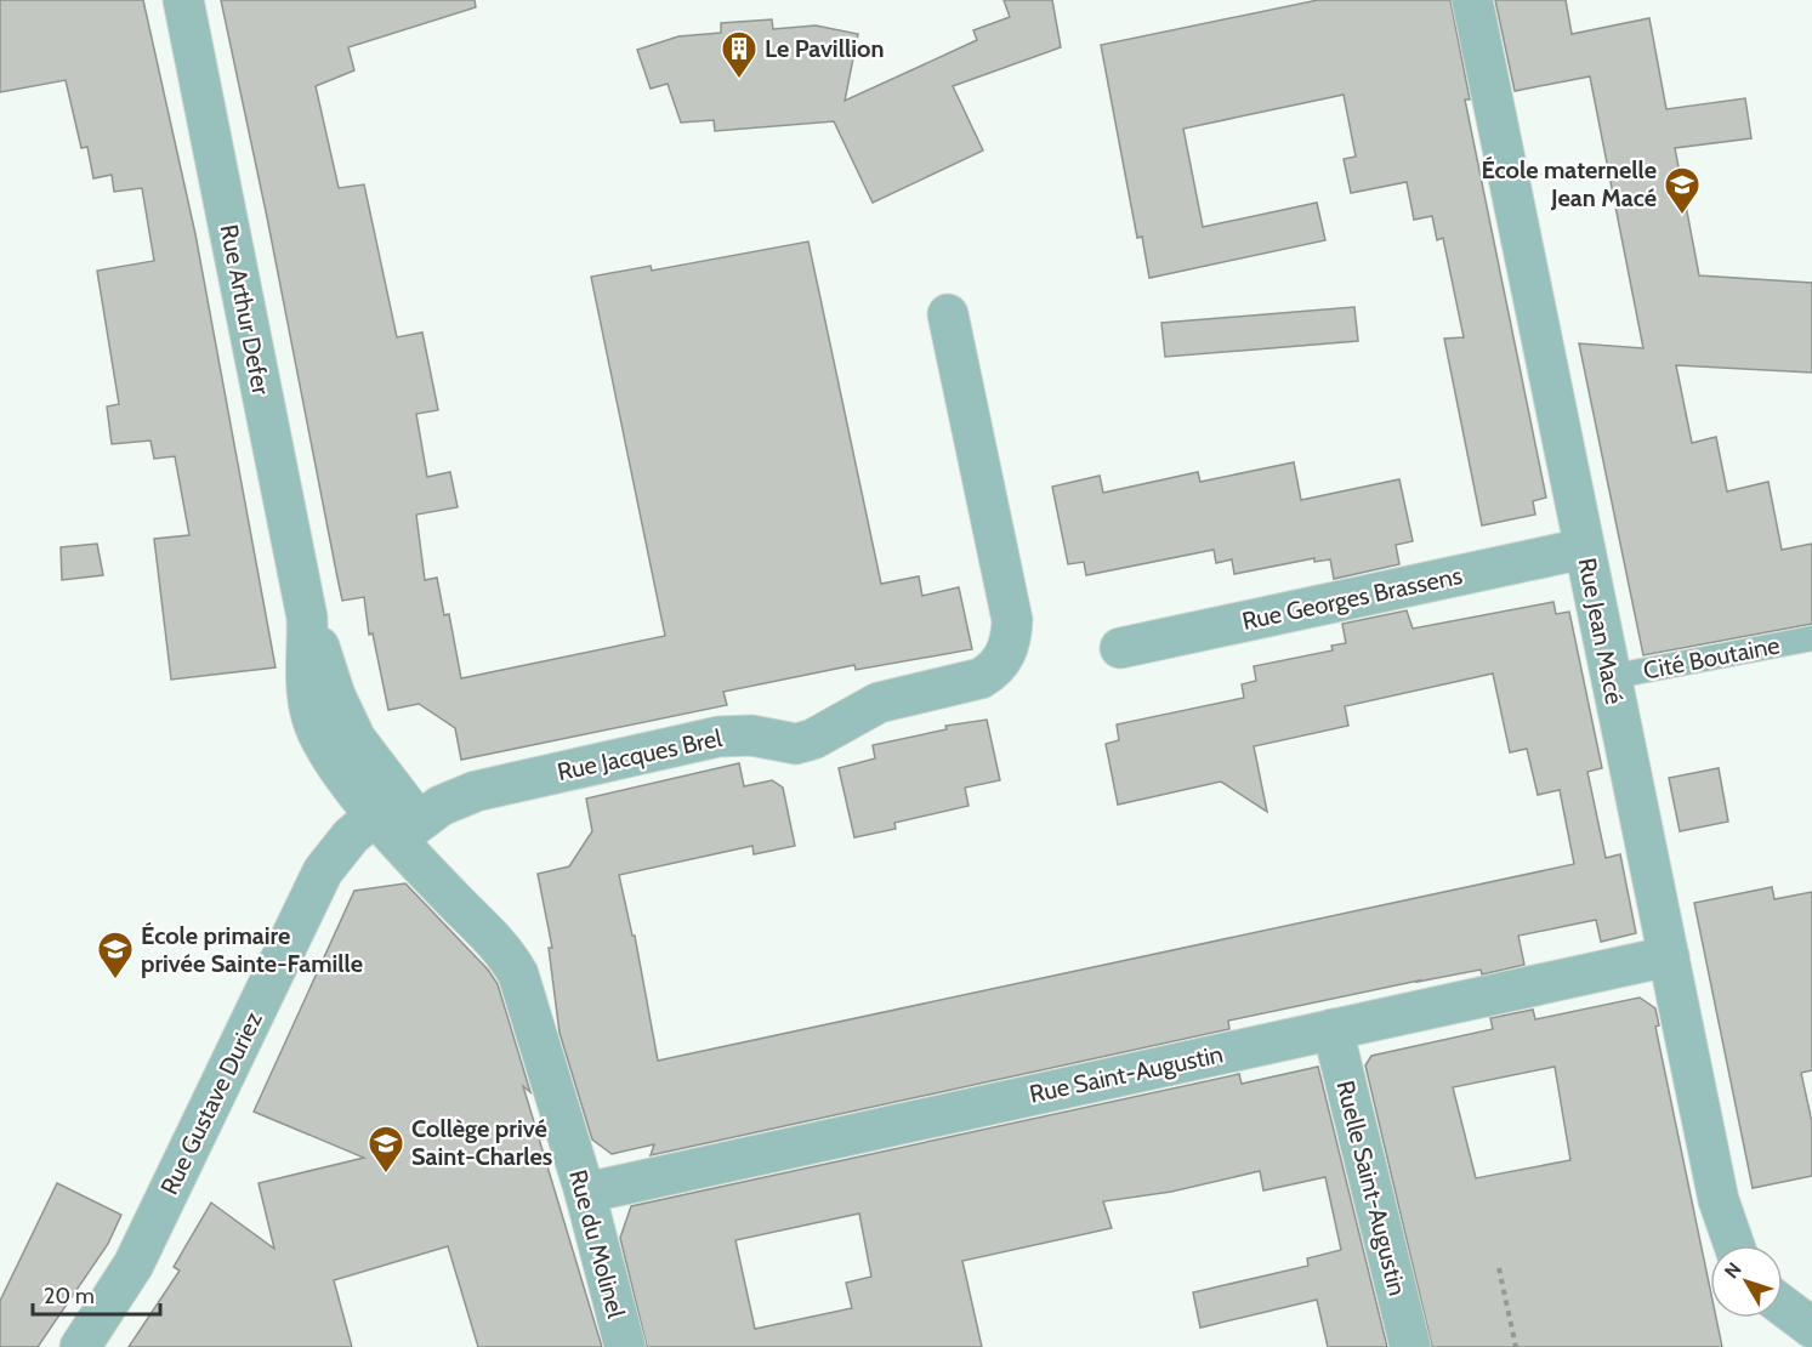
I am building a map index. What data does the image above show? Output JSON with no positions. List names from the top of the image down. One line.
{"streets":{"street":["Rue Arthur Defer","Rue Georges Brassens","Rue Jean Macé","Rue Jacques Brel","Rue Saint-Augustin","Rue Gustave Duriez","Ruelle Saint-Augustin","Rue du Molinel"],"lane":["Cité Boutaine"]},"crossings":[["Rue Arthur Defer","Rue Jacques Brel"],["Rue Arthur Defer","Rue Gustave Duriez"],["Rue Arthur Defer","Rue du Molinel"],["Rue Georges Brassens","Rue Jean Macé"],["Rue Jean Macé","Cité Boutaine"],["Rue Jean Macé","Rue Saint-Augustin"],["Rue Jacques Brel","Rue Gustave Duriez"],["Rue Jacques Brel","Rue du Molinel"],["Rue Saint-Augustin","Ruelle Saint-Augustin"],["Rue Saint-Augustin","Rue du Molinel"],["Rue Gustave Duriez","Rue du Molinel"]],"places":{"building":["Le Pavillion"],"school or university":["École maternelle Jean Macé","École primaire privée Sainte-Famille","Collège privé Saint-Charles"]},"scale_bar":"20 m","north":"top left"}
